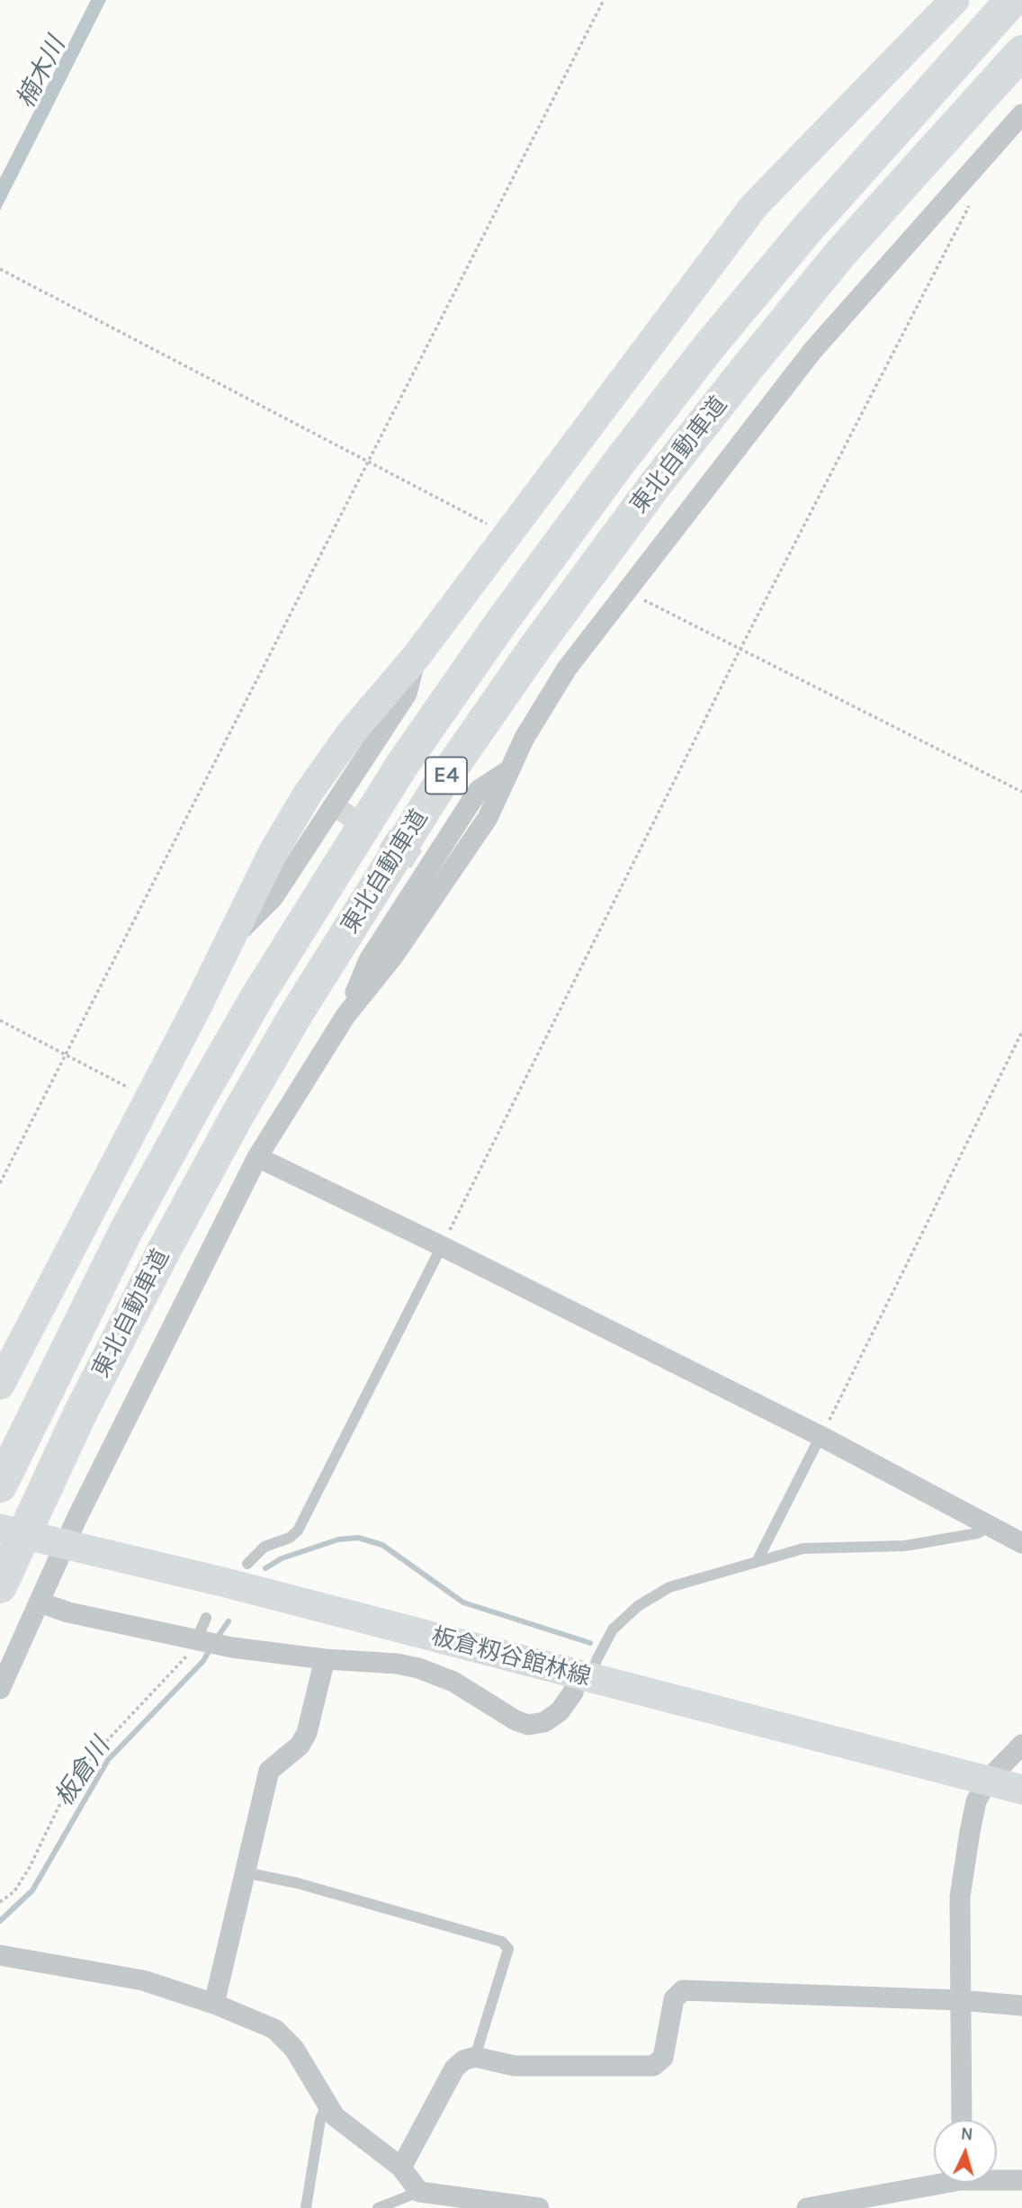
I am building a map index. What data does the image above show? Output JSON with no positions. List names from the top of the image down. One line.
{"streets":{"highway":["東北自動車道","E4"],"street":["板倉籾谷館林線"]},"water":["楠木川","板倉川"],"north":"top"}
